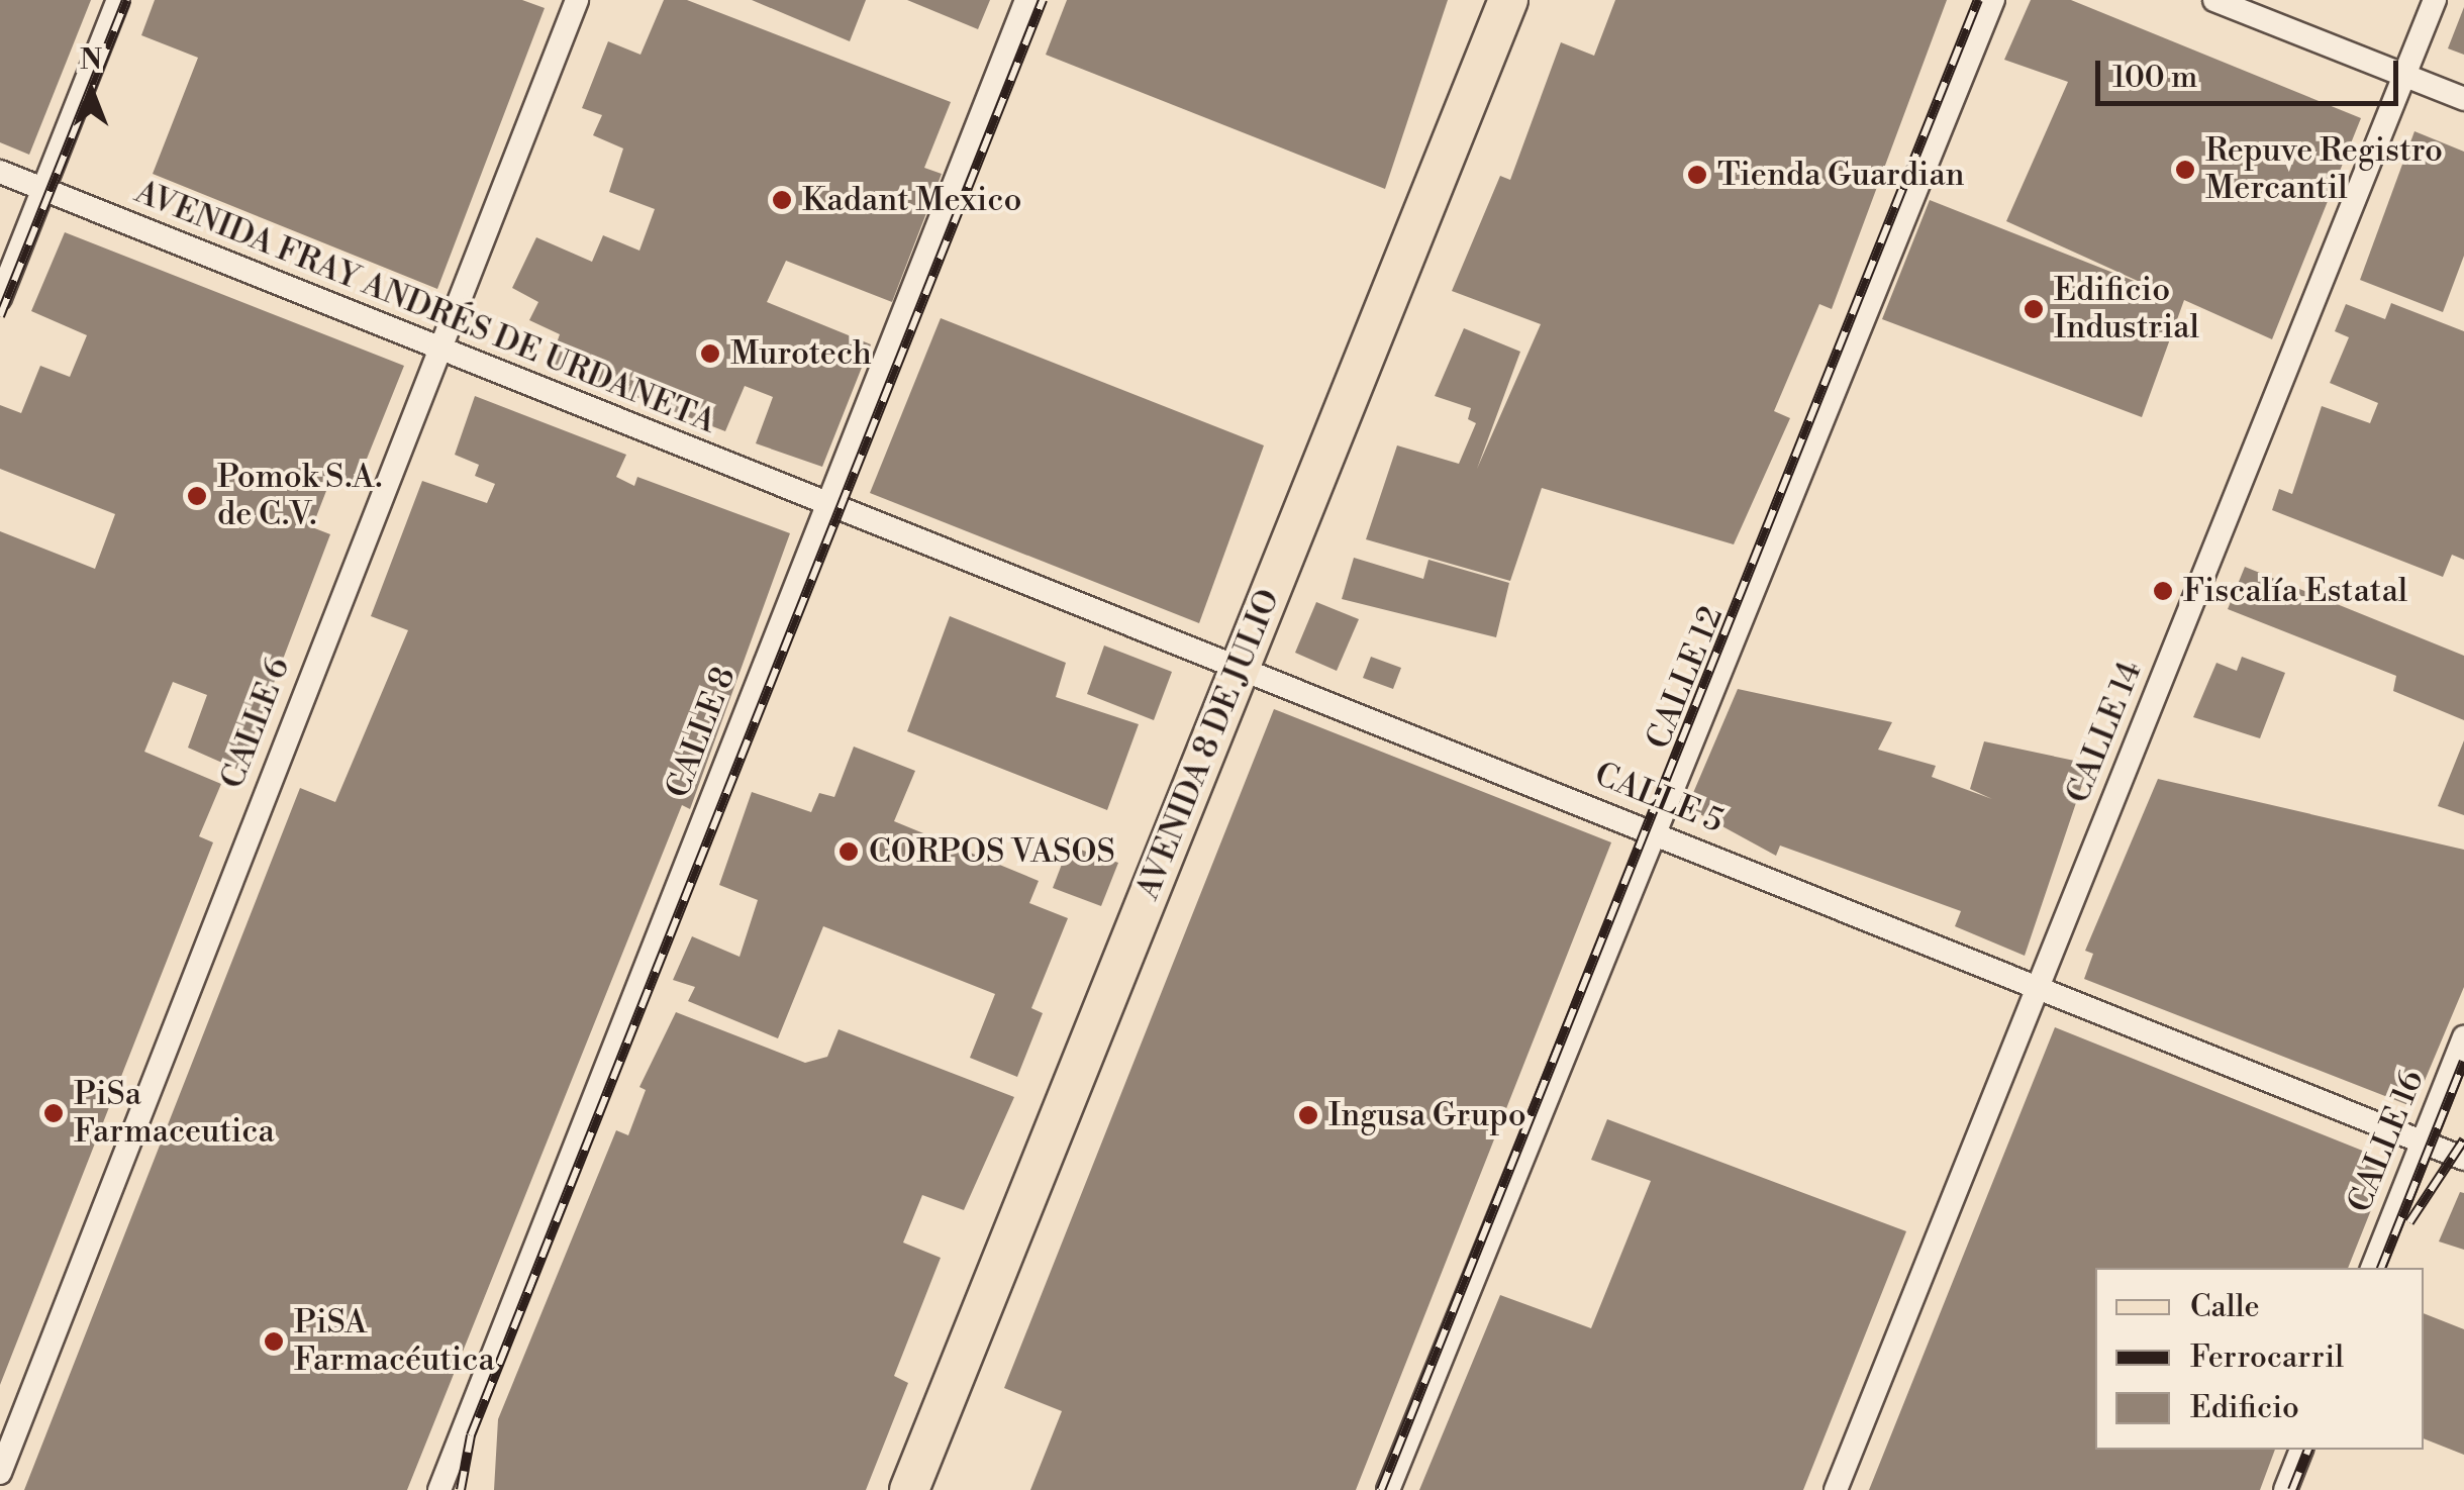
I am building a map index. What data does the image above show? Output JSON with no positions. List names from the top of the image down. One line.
{"streets":{"main road":["AVENIDA 8 DE JULIO"],"street":["AVENIDA FRAY ANDRÉS DE URDANETA","CALLE 12","CALLE 6","CALLE 8","CALLE 14","CALLE 5","CALLE 16"]},"crossings":[["AVENIDA FRAY ANDRÉS DE URDANETA","CALLE 6"],["AVENIDA FRAY ANDRÉS DE URDANETA","CALLE 8"],["AVENIDA FRAY ANDRÉS DE URDANETA","CALLE 5"],["CALLE 12","CALLE 5"],["CALLE 8","CALLE 5"],["CALLE 14","CALLE 5"],["AVENIDA 8 DE JULIO","CALLE 5"],["CALLE 5","CALLE 16"]],"places":["Repuve Registro Mercantil","Tienda Guardian","Kadant Mexico","Edificio Industrial","Murotech","Pomok S.A. de C.V.","Fiscalía Estatal","CORPOS VASOS","PiSa Farmaceutica","Ingusa Grupo","PiSA Farmacéutica"],"legend":["Calle","Ferrocarril","Edificio"],"scale_bar":"100 m","north":"top"}
